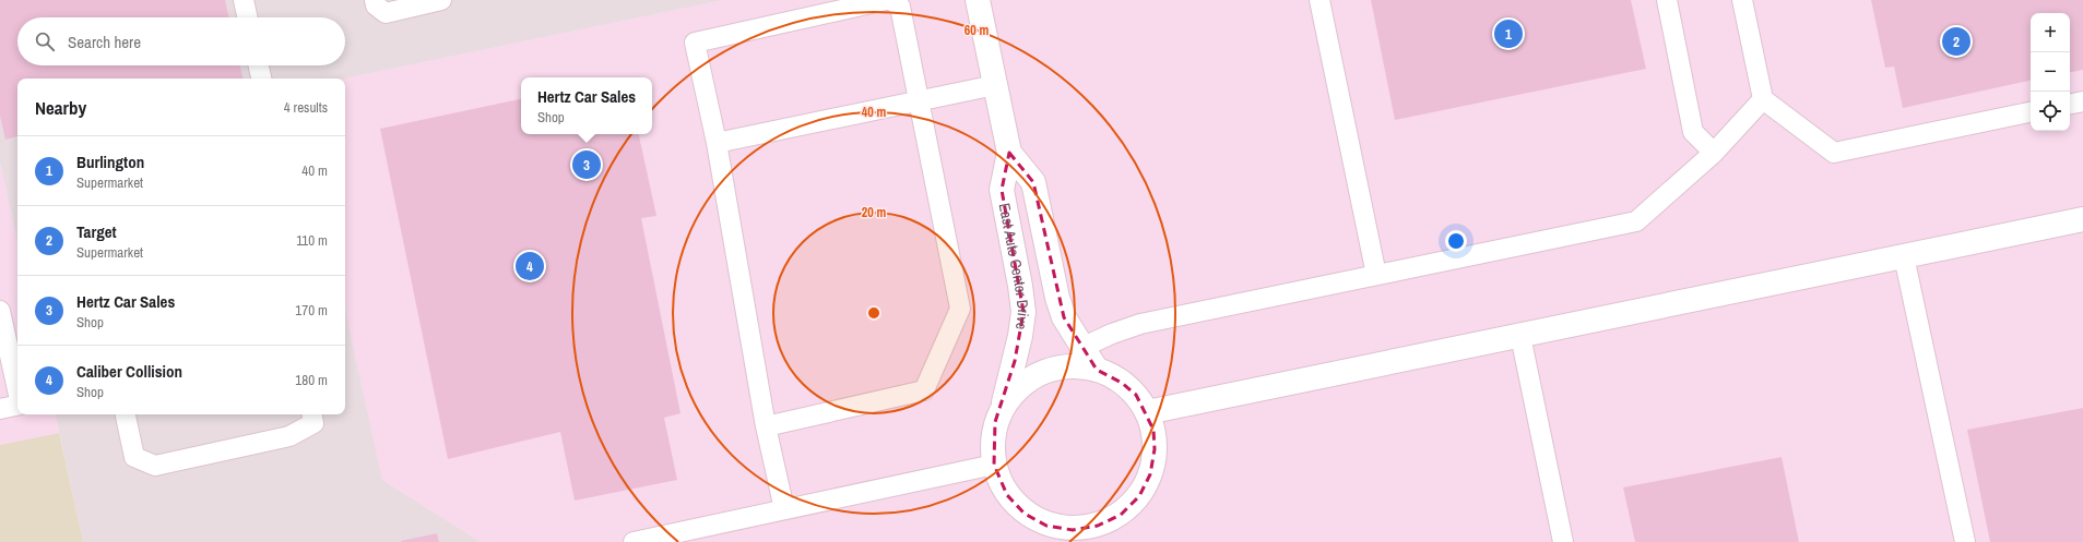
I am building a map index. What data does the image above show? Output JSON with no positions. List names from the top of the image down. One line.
{"streets":{"street":["East Auto Center Drive"]},"page":{"map_buttons":["+","−"],"pins":["1","2","3","4"],"search":"Search here","popup":["Hertz Car Sales","Shop"],"heading":["Nearby","4 results"],"list":[{"mark":"1","name":"Burlington","note":"Supermarket","value":"40 m"},{"mark":"2","name":"Target","note":"Supermarket","value":"110 m"},{"mark":"3","name":"Hertz Car Sales","note":"Shop","value":"170 m"},{"mark":"4","name":"Caliber Collision","note":"Shop","value":"180 m"}]},"rings":["60 m","40 m","20 m"]}
